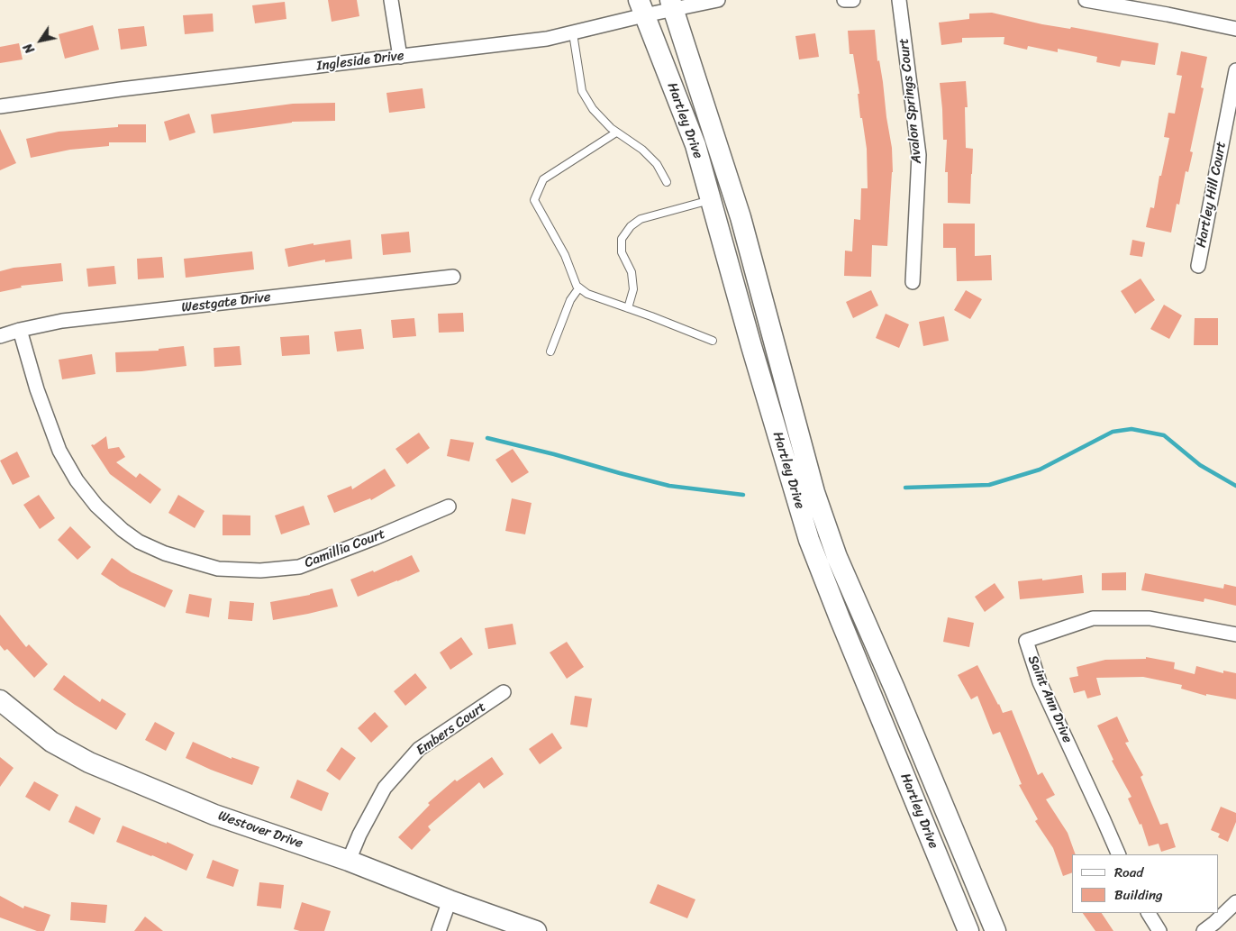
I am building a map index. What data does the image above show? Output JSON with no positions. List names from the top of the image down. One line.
{"streets":{"street":["Ingleside Drive","Avalon Springs Court","Hartley Drive","Hartley Hill Court","Westgate Drive","Camillia Court","Saint Ann Drive","Embers Court","Westover Drive"]},"crossings":[["Ingleside Drive","Hartley Drive"],["Westgate Drive","Camillia Court"],["Embers Court","Westover Drive"]],"legend":["Road","Building"],"north":"bottom left"}
